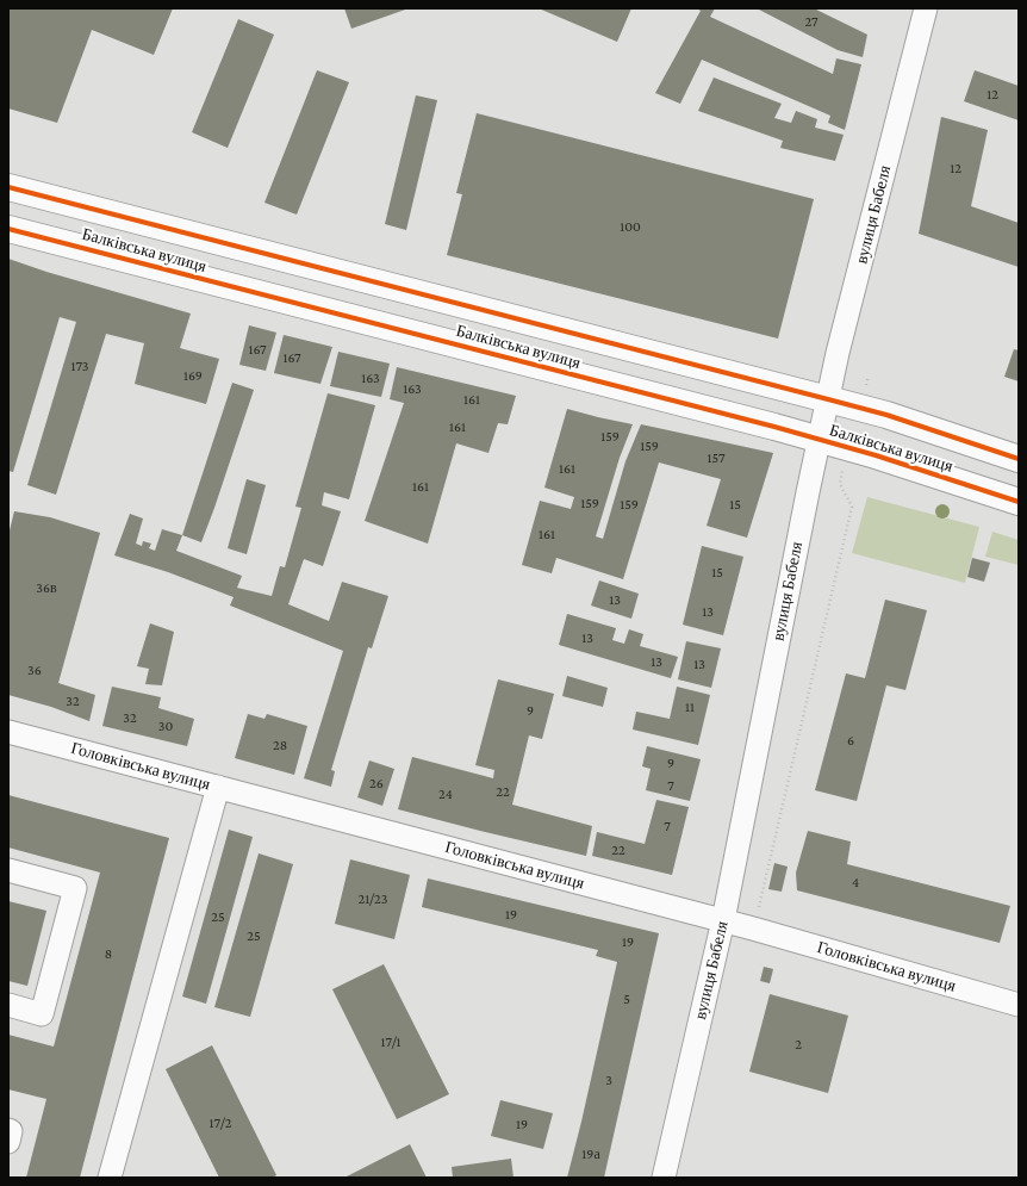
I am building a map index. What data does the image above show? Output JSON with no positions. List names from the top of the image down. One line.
{"streets":{"main road":["Балківська вулиця"],"street":["вулиця Бабеля","Головківська вулиця"]},"crossings":[["вулиця Бабеля","Балківська вулиця"],["вулиця Бабеля","Головківська вулиця"]],"house_numbers":["27","12","12","100","167","167","173","169","163","163","161","161","159","159","157","161","161","159","159","15","161","15","36в","13","13","13","13","13","36","32","11","9","32","30","6","28","9","26","7","22","24","7","22","4","21/23","19","25","25","19","8","5","17/1","2","3","17/2","19","19а"]}
